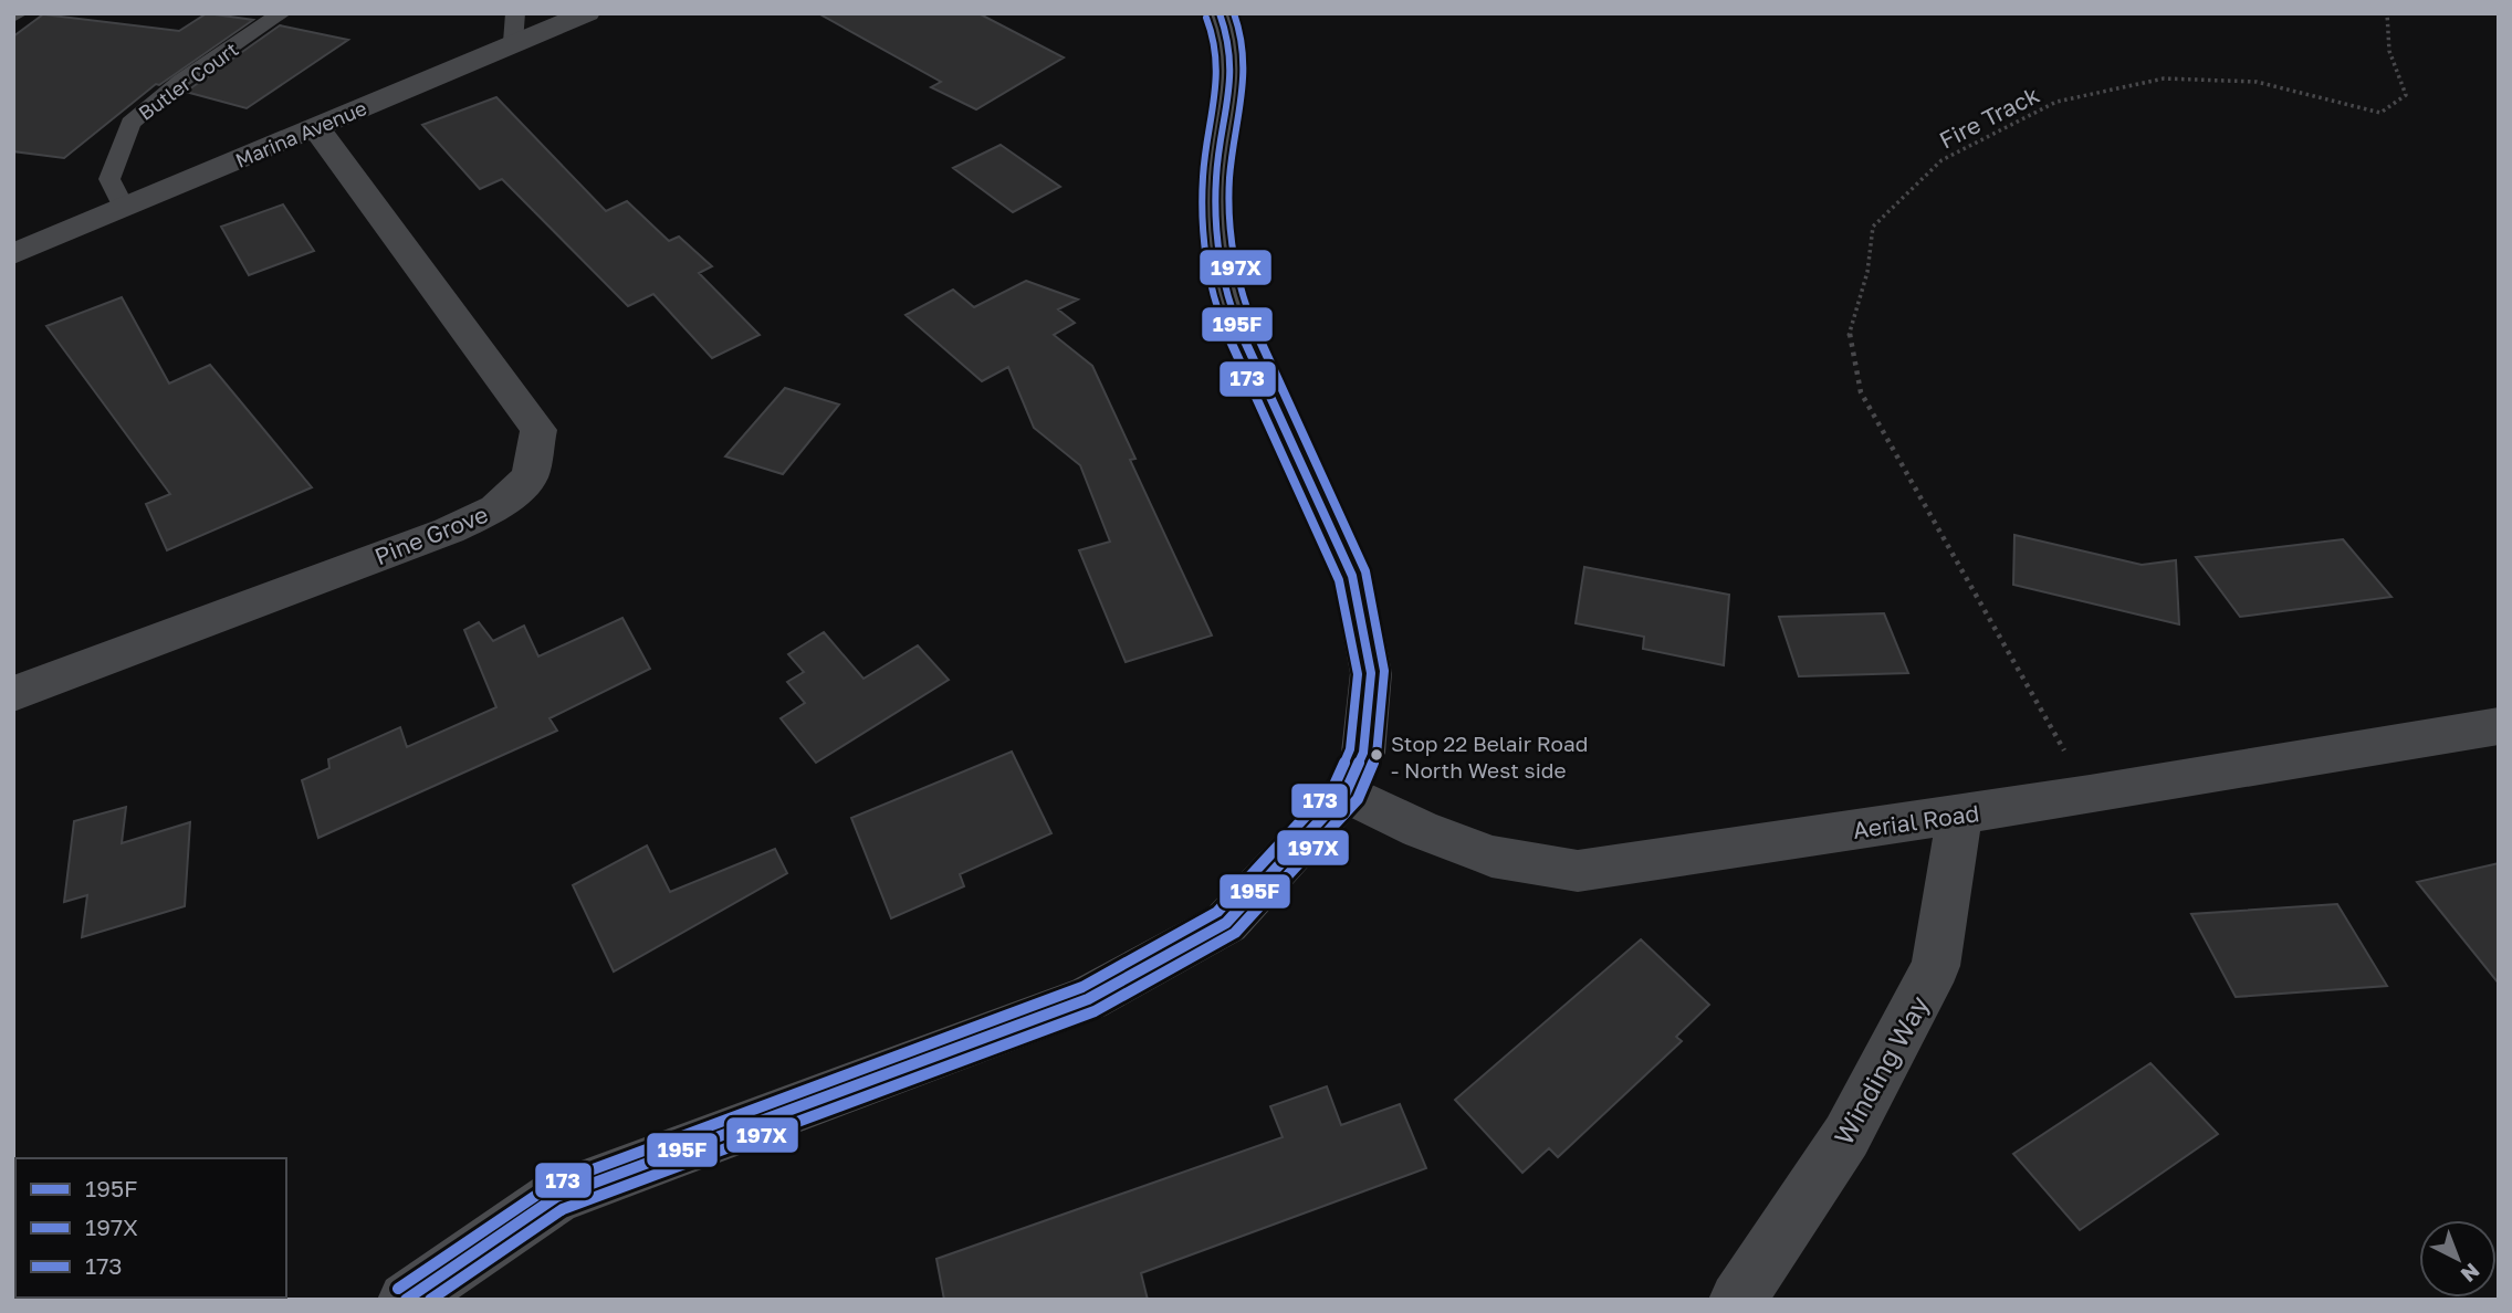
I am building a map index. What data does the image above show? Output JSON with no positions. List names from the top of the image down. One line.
{"streets":{"street":["Marina Avenue","Pine Grove","Aerial Road","Winding Way"],"lane":["Butler Court"],"path":["Fire Track"]},"crossings":[["Butler Court","Marina Avenue"],["Fire Track","Aerial Road"],["Marina Avenue","Pine Grove"],["Aerial Road","Winding Way"]],"places":["Stop 22 Belair Road - North West side"],"lines":["transit line 195F","transit line 197X","transit line 173"],"legend":["195F","197X","173"],"north":"bottom right"}
